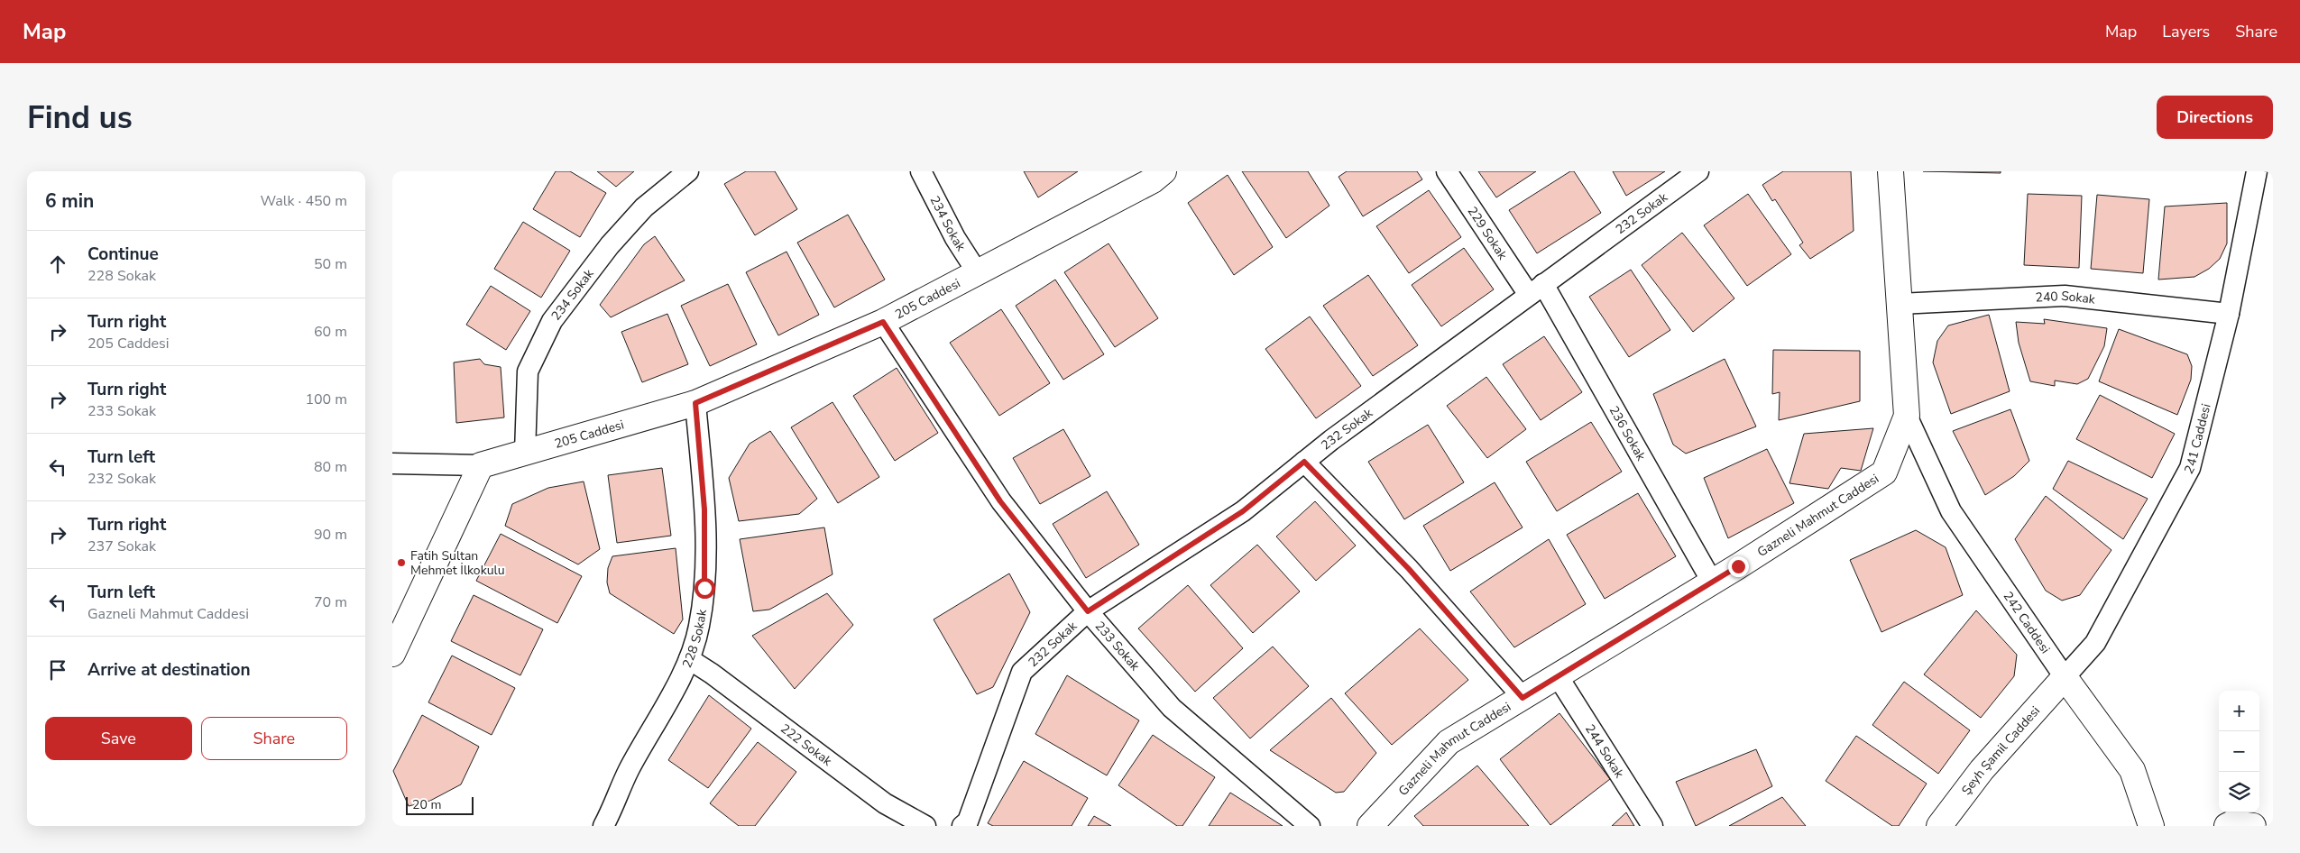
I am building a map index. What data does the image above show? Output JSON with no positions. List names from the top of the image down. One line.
{"streets":{"main road":["205 Caddesi","Gazneli Mahmut Caddesi","242 Caddesi","Şeyh Şamil Caddesi"],"street":["232 Sokak","234 Sokak","229 Sokak","240 Sokak","236 Sokak","241 Caddesi","228 Sokak","233 Sokak","222 Sokak","244 Sokak"]},"crossings":[["232 Sokak","229 Sokak"],["232 Sokak","236 Sokak"],["232 Sokak","233 Sokak"],["234 Sokak","205 Caddesi"],["229 Sokak","236 Sokak"],["205 Caddesi","228 Sokak"],["205 Caddesi","233 Sokak"],["240 Sokak","241 Caddesi"],["240 Sokak","Gazneli Mahmut Caddesi"],["236 Sokak","Gazneli Mahmut Caddesi"],["241 Caddesi","242 Caddesi"],["241 Caddesi","Şeyh Şamil Caddesi"],["Gazneli Mahmut Caddesi","242 Caddesi"],["Gazneli Mahmut Caddesi","244 Sokak"],["242 Caddesi","Şeyh Şamil Caddesi"],["228 Sokak","222 Sokak"]],"places":["Fatih Sultan Mehmet İlkokulu"],"scale_bar":"20 m","page":{"header":"Map","nav":["Map","Layers","Share"],"buttons":["Directions",["Save","Share"]],"title":"Find us","heading":["6 min","Walk · 450 m"],"list":[["Continue","228 Sokak","50 m"],["Turn right","205 Caddesi","60 m"],["Turn right","233 Sokak","100 m"],["Turn left","232 Sokak","80 m"],["Turn right","237 Sokak","90 m"],["Turn left","Gazneli Mahmut Caddesi","70 m"],"Arrive at destination"],"map_buttons":["+","−"],"scale":"20 m"}}
